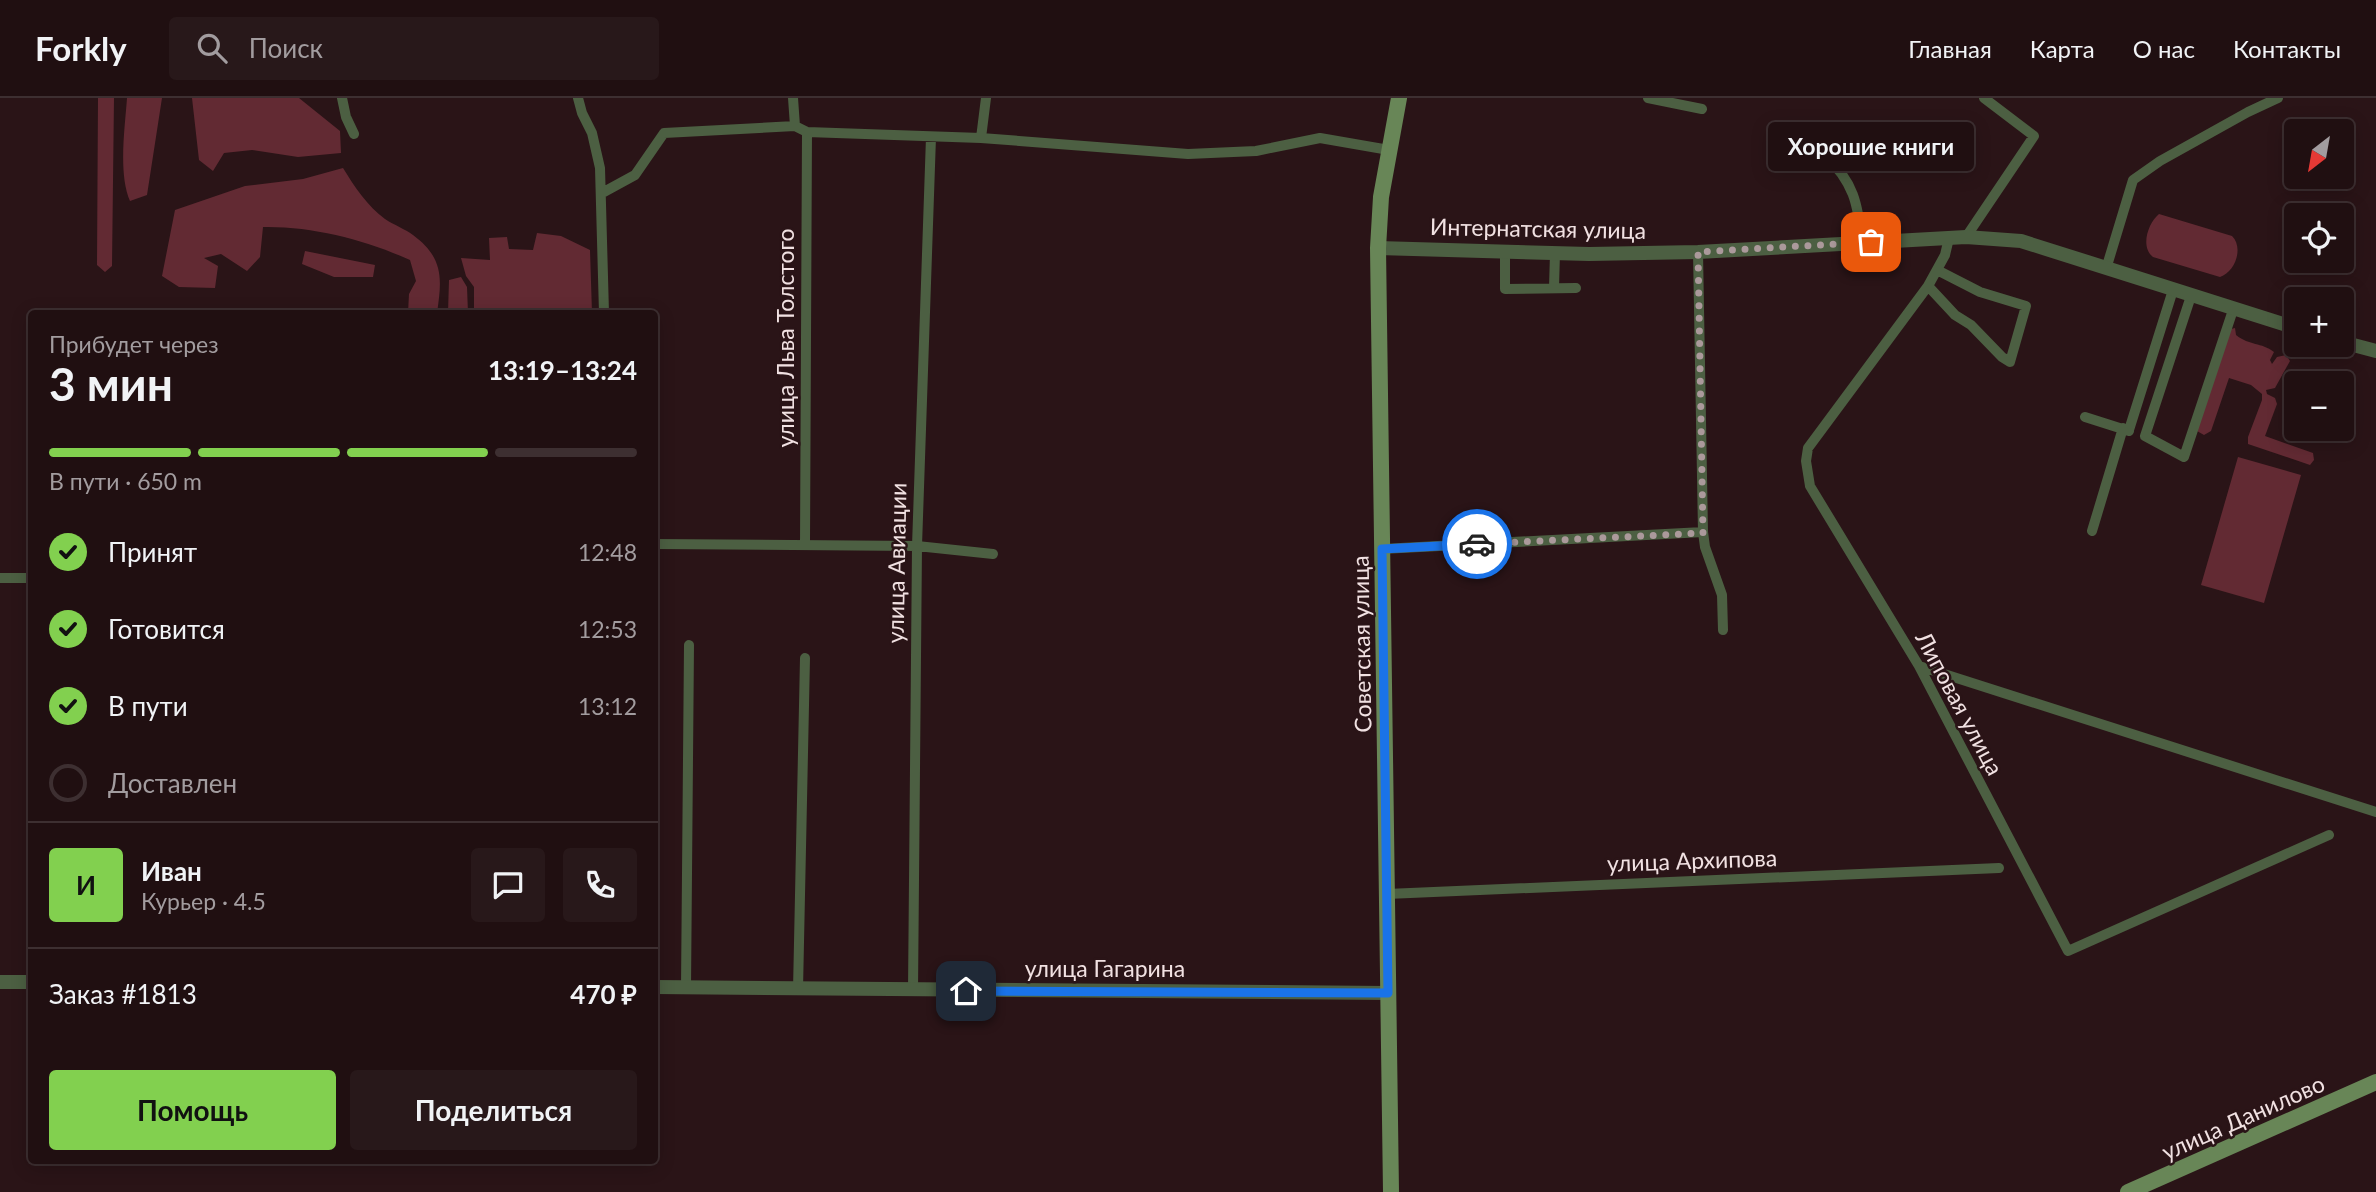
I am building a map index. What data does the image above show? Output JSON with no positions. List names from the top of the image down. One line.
{"streets":{"main road":["Советская улица","улица Данилово"],"street":["Интернатская улица","улица Льва Толстого","улица Авиации","Липовая улица","улица Архипова","улица Гагарина"]},"crossings":[["Интернатская улица","Советская улица"],["Интернатская улица","Липовая улица"],["улица Авиации","улица Гагарина"],["Советская улица","улица Архипова"],["Советская улица","улица Гагарина"]],"places":["Хорошие книги"],"north":"bottom left","page":{"header":"Forkly","search":"Поиск","nav":["Главная","Карта","О нас","Контакты"],"map_buttons":["+","−"],"bubble":"Хорошие книги","heading":["3 мин","Прибудет через","13:19–13:24"],"panel":["Иван","Курьер · 4.5","Заказ #1813","470 ₽"],"bar":"В пути · 650 m","list":[["Принят","12:48"],["Готовится","12:53"],["В пути","13:12"],"Доставлен"],"round":"И","buttons":["Помощь","Поделиться"]}}
